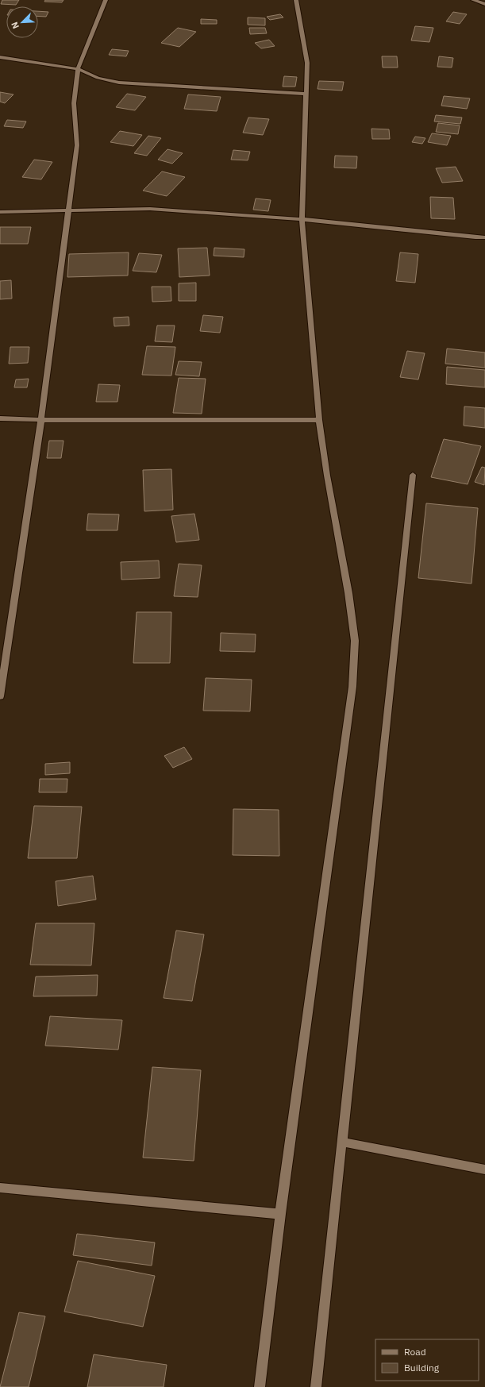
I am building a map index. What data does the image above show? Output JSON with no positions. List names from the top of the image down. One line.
{"legend":["Road","Building"],"north":"bottom left"}
